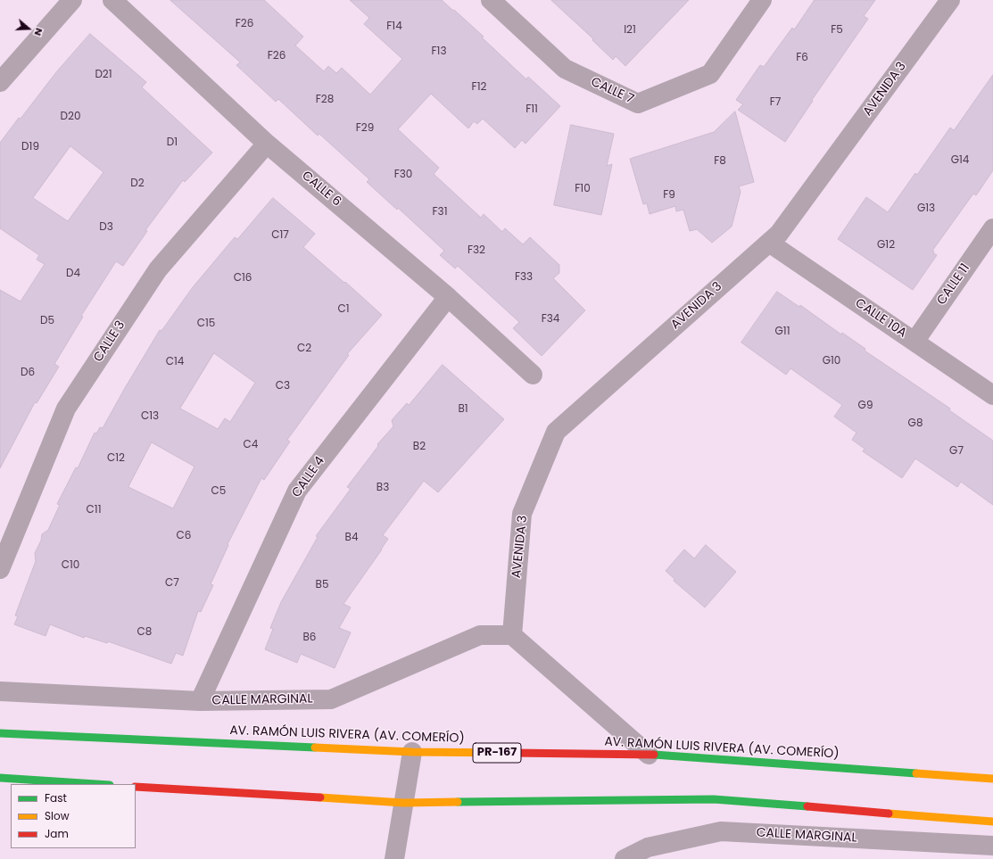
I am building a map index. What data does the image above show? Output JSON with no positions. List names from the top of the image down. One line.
{"streets":{"highway":["AV. RAMÓN LUIS RIVERA (AV. COMERÍO)","PR-167"],"street":["AVENIDA 3","CALLE 7","CALLE 6","CALLE 11","CALLE 10A","CALLE 3","CALLE 4","CALLE MARGINAL"]},"crossings":[["AVENIDA 3","CALLE 10A"],["AVENIDA 3","CALLE MARGINAL"],["CALLE 6","CALLE 3"],["CALLE 6","CALLE 4"],["CALLE 11","CALLE 10A"],["CALLE 4","CALLE MARGINAL"]],"house_numbers":["F26","F14","I21","F5","F13","F26","F6","D21","F12","F28","F7","F11","D20","F29","D1","D19","G14","F8","F30","D2","F10","F9","G13","F31","D3","C17","G12","F32","D4","F33","C16","C1","F34","D5","C15","G11","C2","G10","C14","D6","C3","G9","B1","C13","G8","C4","B2","G7","C12","B3","C5","C11","C6","B4","C10","C7","B5","C8","B6"],"legend":["Fast","Slow","Jam"],"north":"right"}
